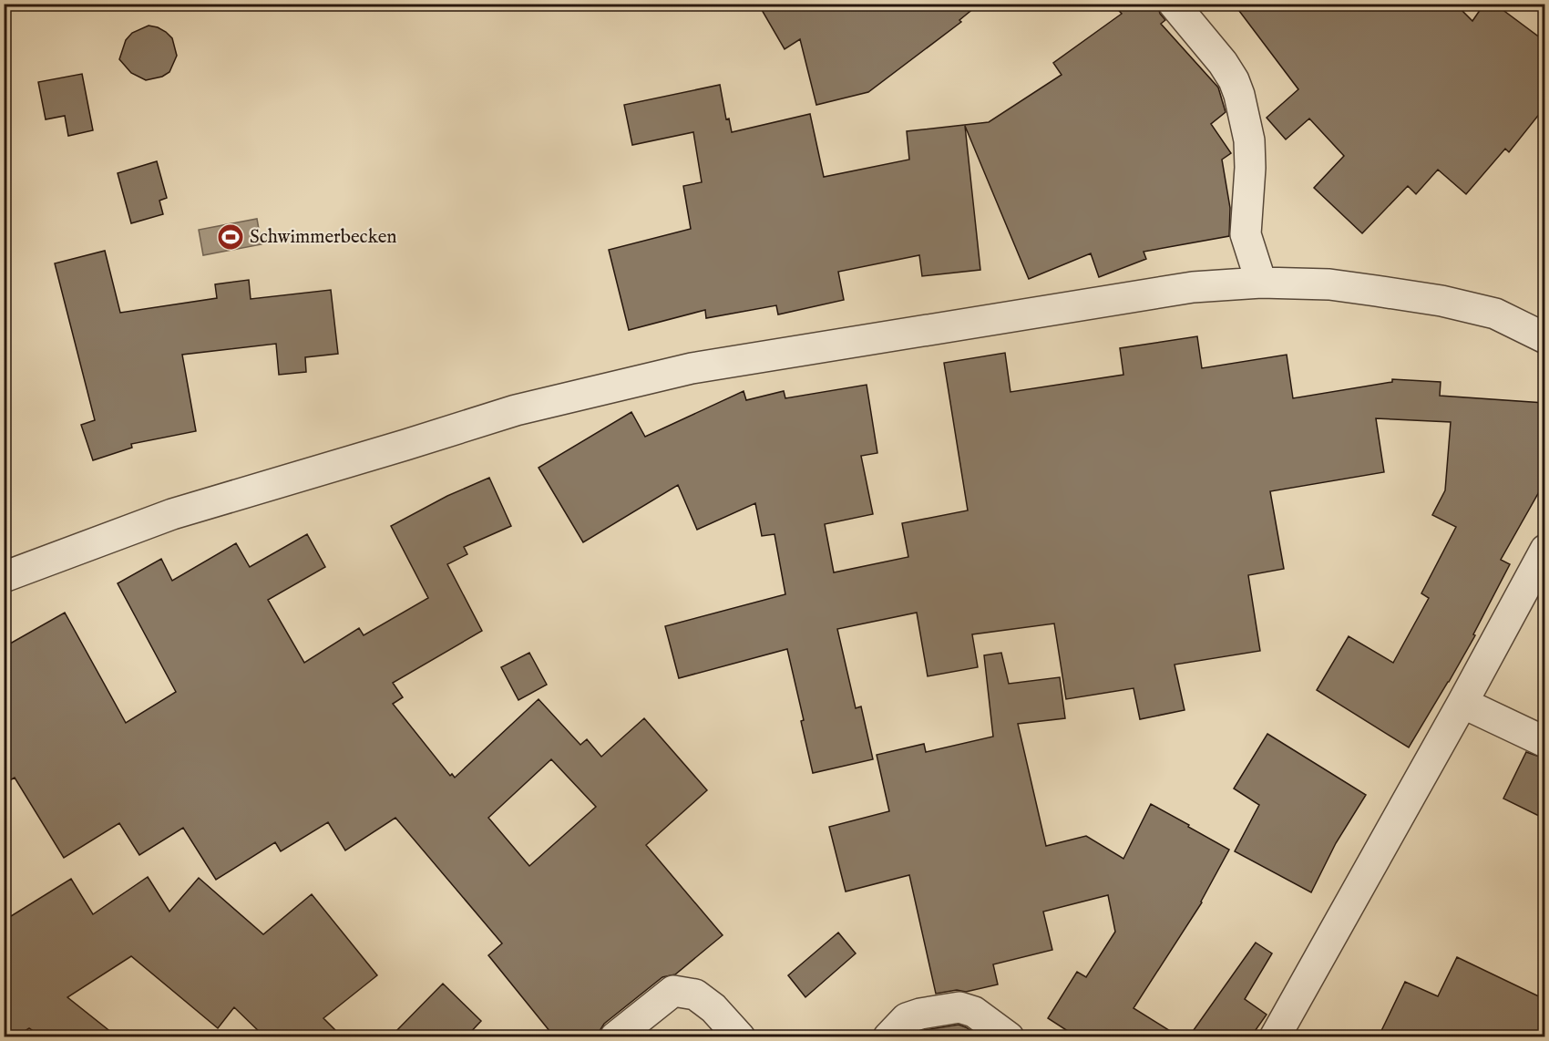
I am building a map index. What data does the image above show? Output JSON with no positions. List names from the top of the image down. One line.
{"places":{"sports":["Schwimmerbecken"]}}
